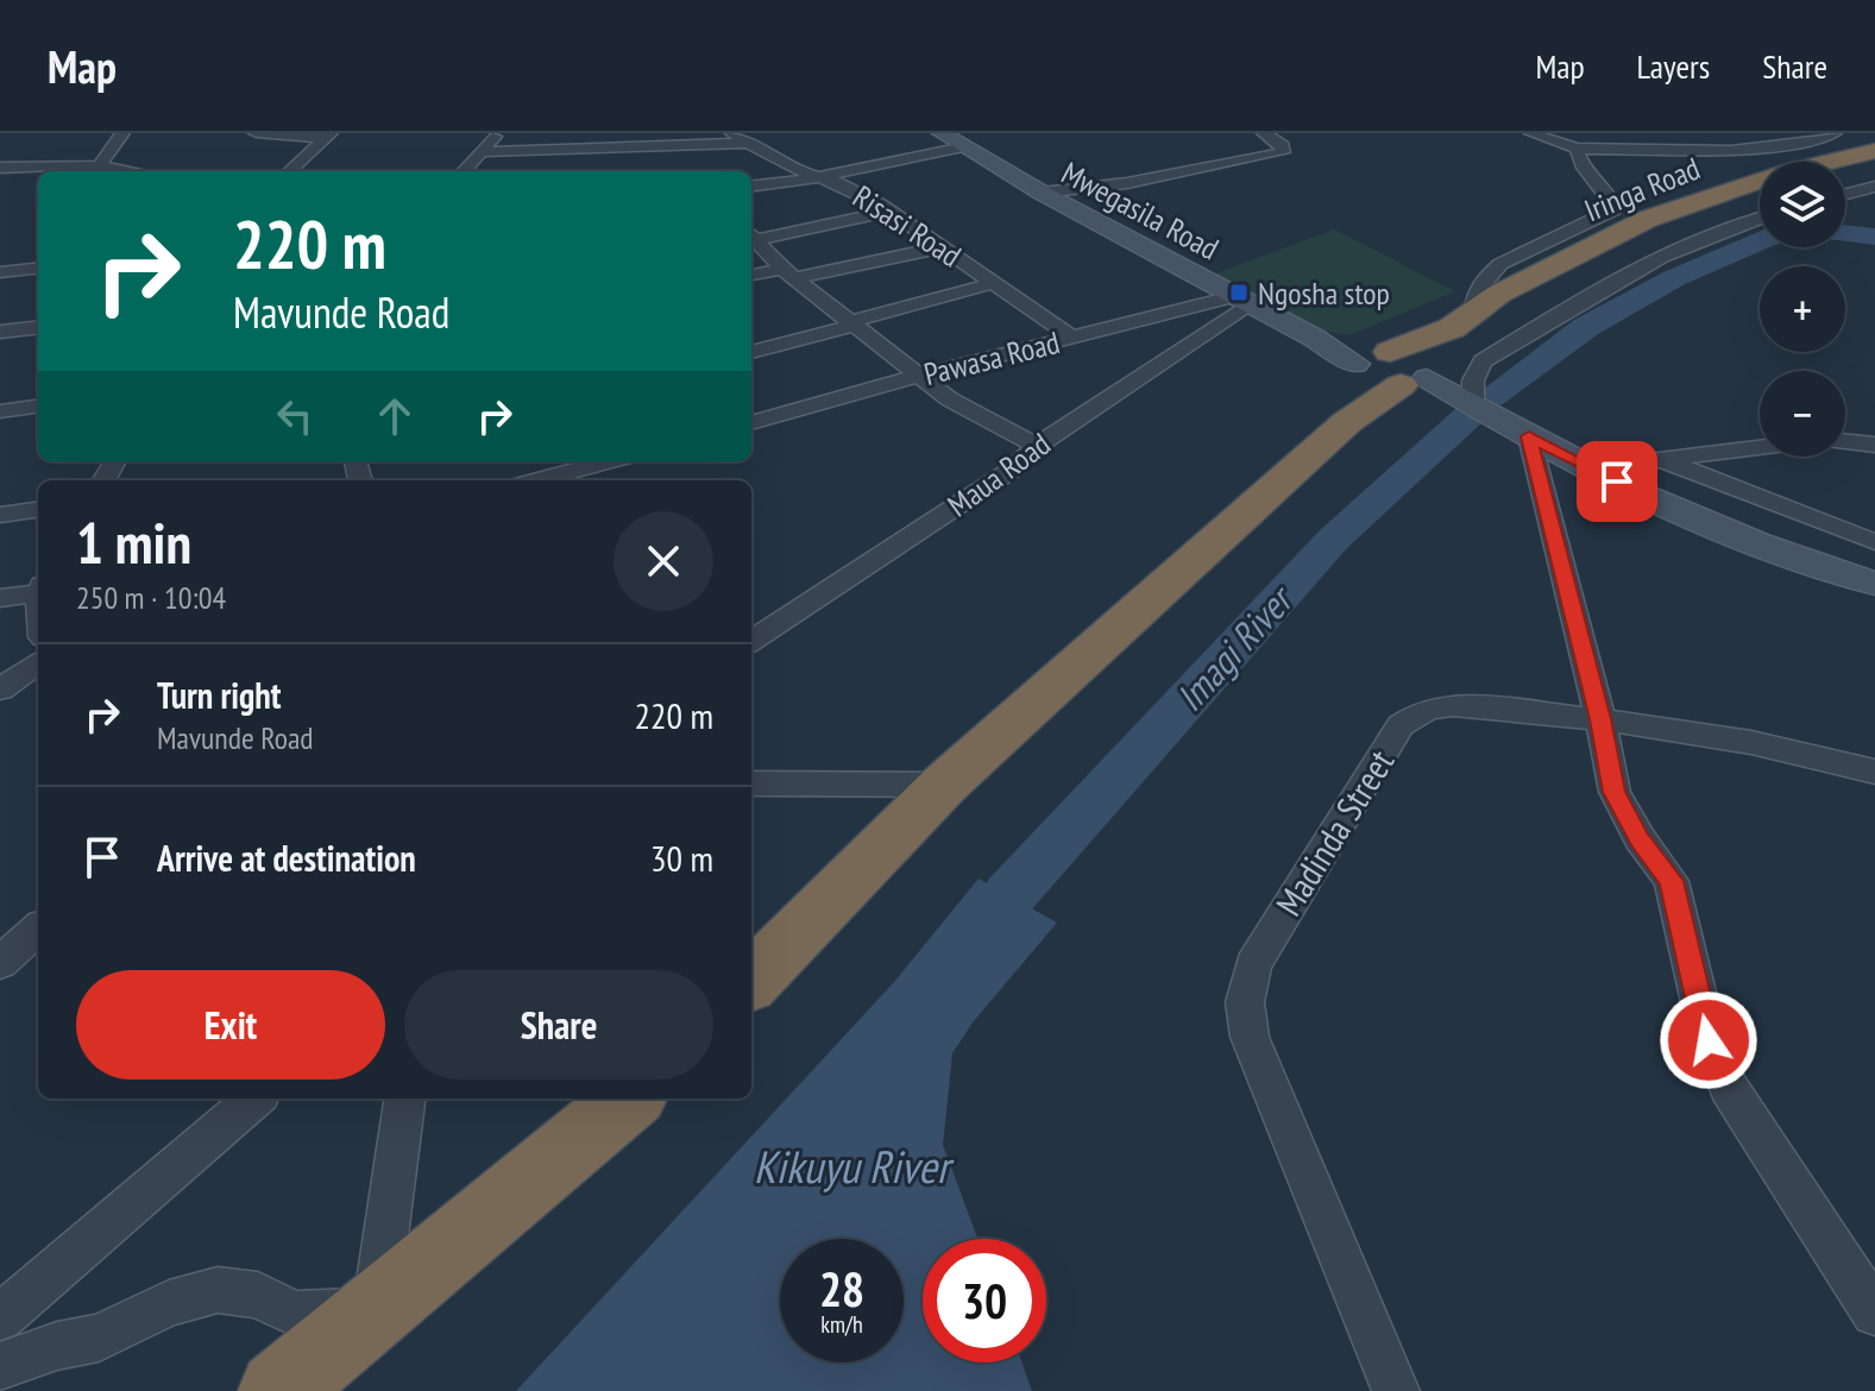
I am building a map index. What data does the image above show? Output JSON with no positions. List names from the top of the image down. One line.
{"streets":{"highway":["Iringa Road"],"street":["Mwegasila Road","Risasi Road","Pawasa Road","Maua Road","Madinda Street"]},"crossings":[["Mwegasila Road","Pawasa Road"],["Mwegasila Road","Maua Road"],["Risasi Road","Pawasa Road"],["Pawasa Road","Maua Road"]],"water":["Imagi River","Kikuyu River"],"places":{"transit":["Ngosha stop"]},"page":{"header":"Map","nav":["Map","Layers","Share"],"map_buttons":["+","−"],"turn":["220 m","Mavunde Road"],"heading":["1 min","250 m · 10:04"],"list":[{"name":"Turn right","note":"Mavunde Road","value":"220 m"},{"name":"Arrive at destination","value":"30 m"}],"buttons":["Exit","Share"],"speed":"28 km/h","limit":"30"}}
